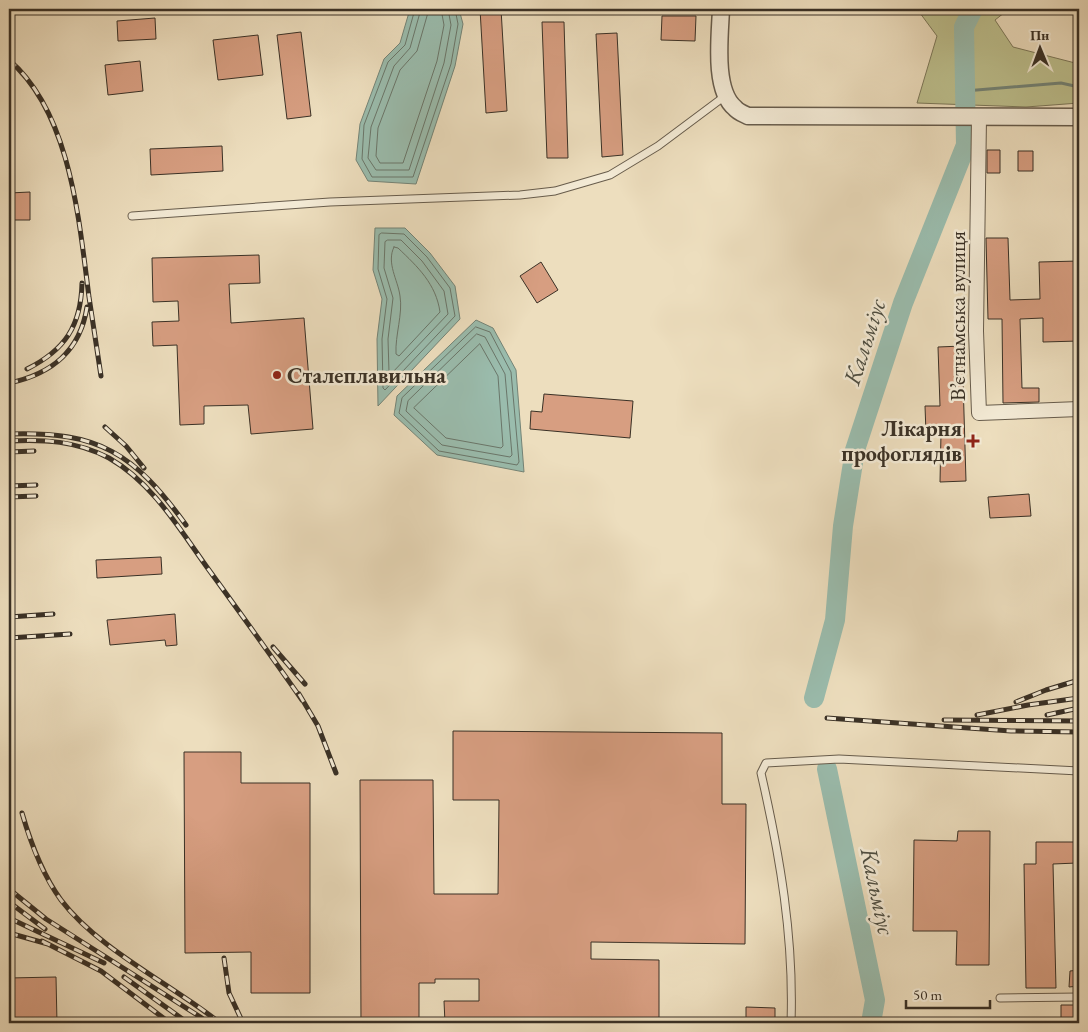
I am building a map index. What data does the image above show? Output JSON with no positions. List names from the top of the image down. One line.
{"streets":{"street":["В’єтнамська вулиця"]},"water":["Кальміус"],"places":{"other":["Сталеплавильна"],"health":["Лікарня профоглядів"]},"scale_bar":"50 m","north":"top"}
